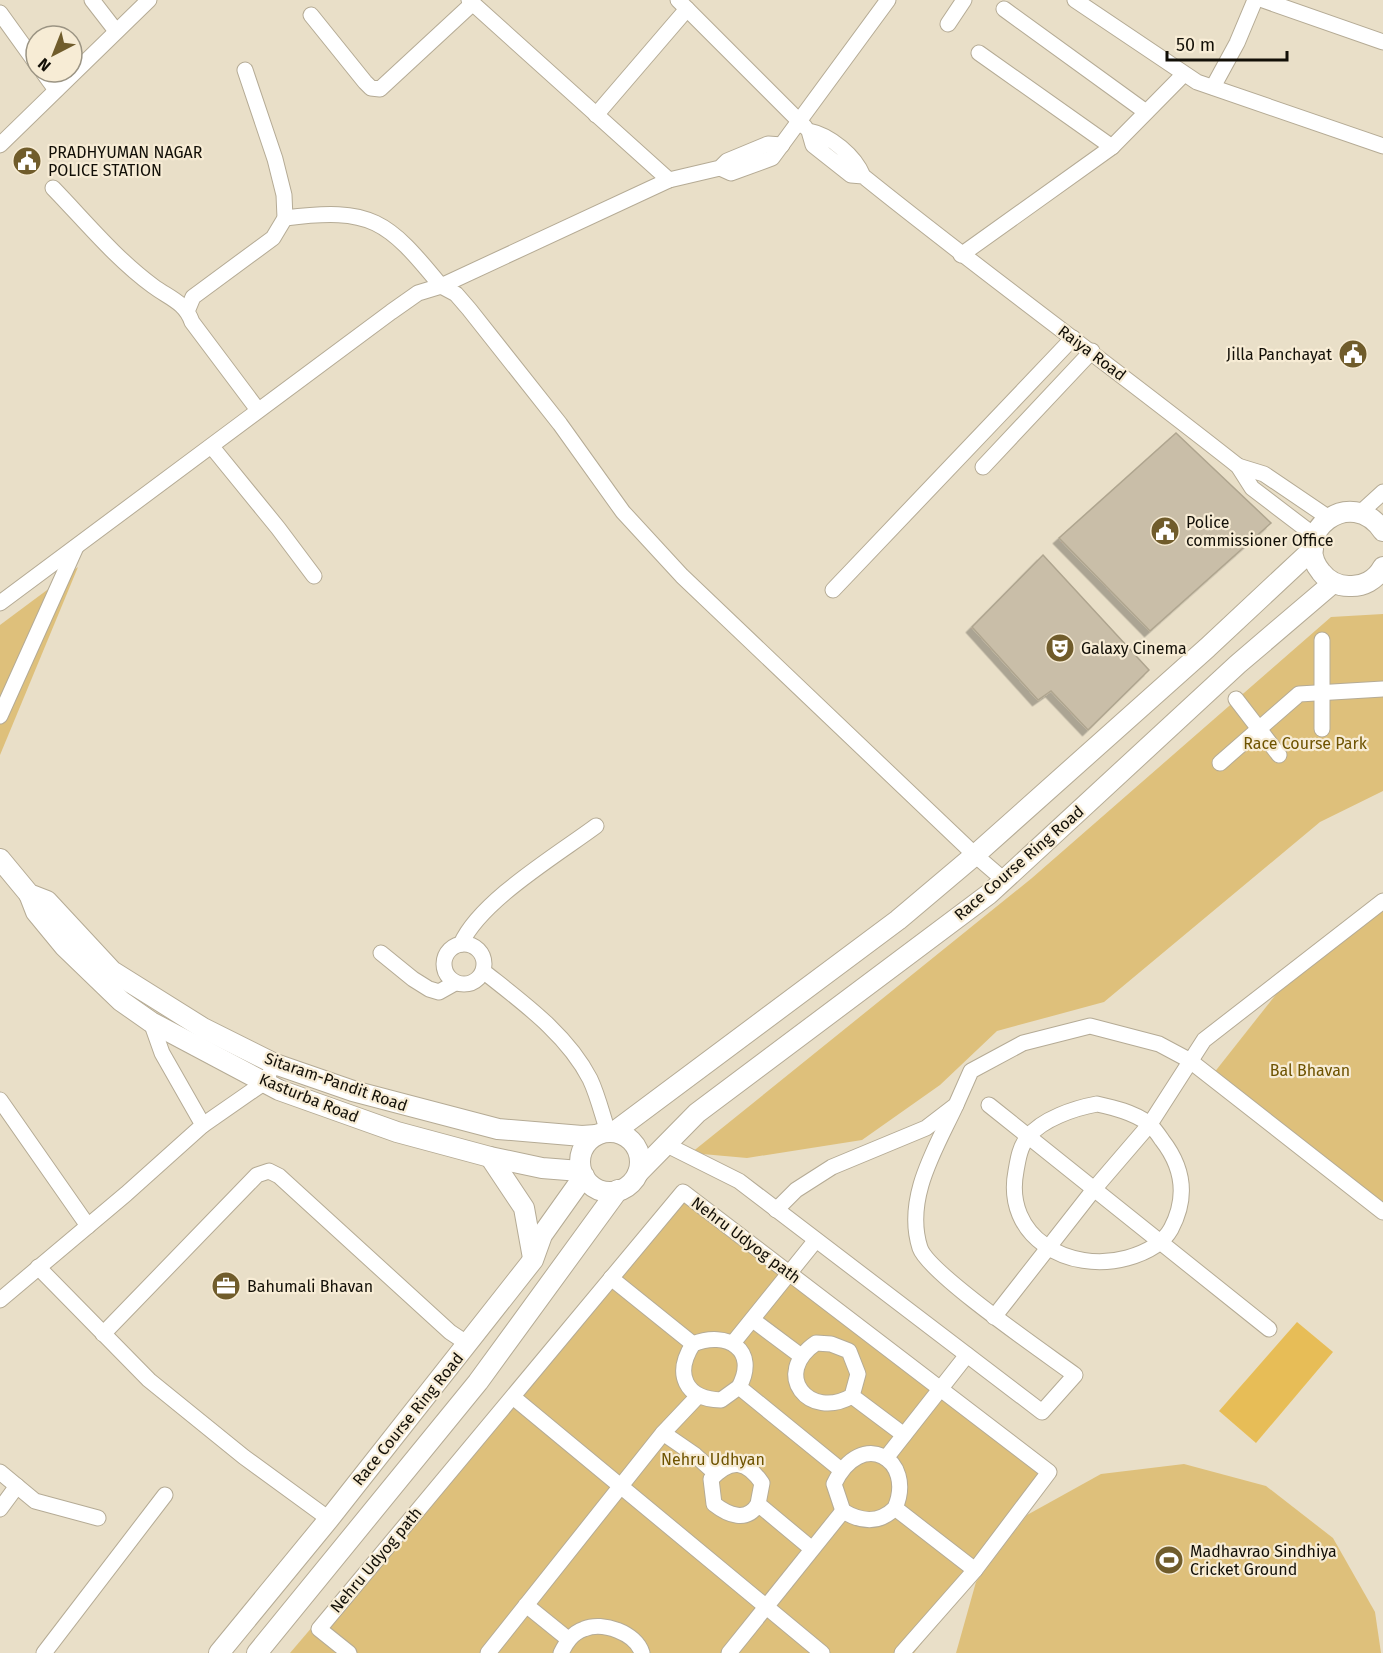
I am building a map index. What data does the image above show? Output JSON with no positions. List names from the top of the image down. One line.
{"streets":{"main road":["Race Course Ring Road","Sitaram-Pandit Road","Kasturba Road"],"street":["Raiya Road","Nehru Udyog path"]},"crossings":[["Race Course Ring Road","Sitaram-Pandit Road"],["Race Course Ring Road","Kasturba Road"],["Sitaram-Pandit Road","Kasturba Road"]],"parks":["Race Course Park","Bal Bhavan","Nehru Udhyan"],"places":{"public building":["PRADHYUMAN NAGAR POLICE STATION","Jilla Panchayat","Police commissioner Office"],"theatre":["Galaxy Cinema"],"office":["Bahumali Bhavan"],"sports":["Madhavrao Sindhiya Cricket Ground"]},"scale_bar":"50 m","north":"bottom left"}
